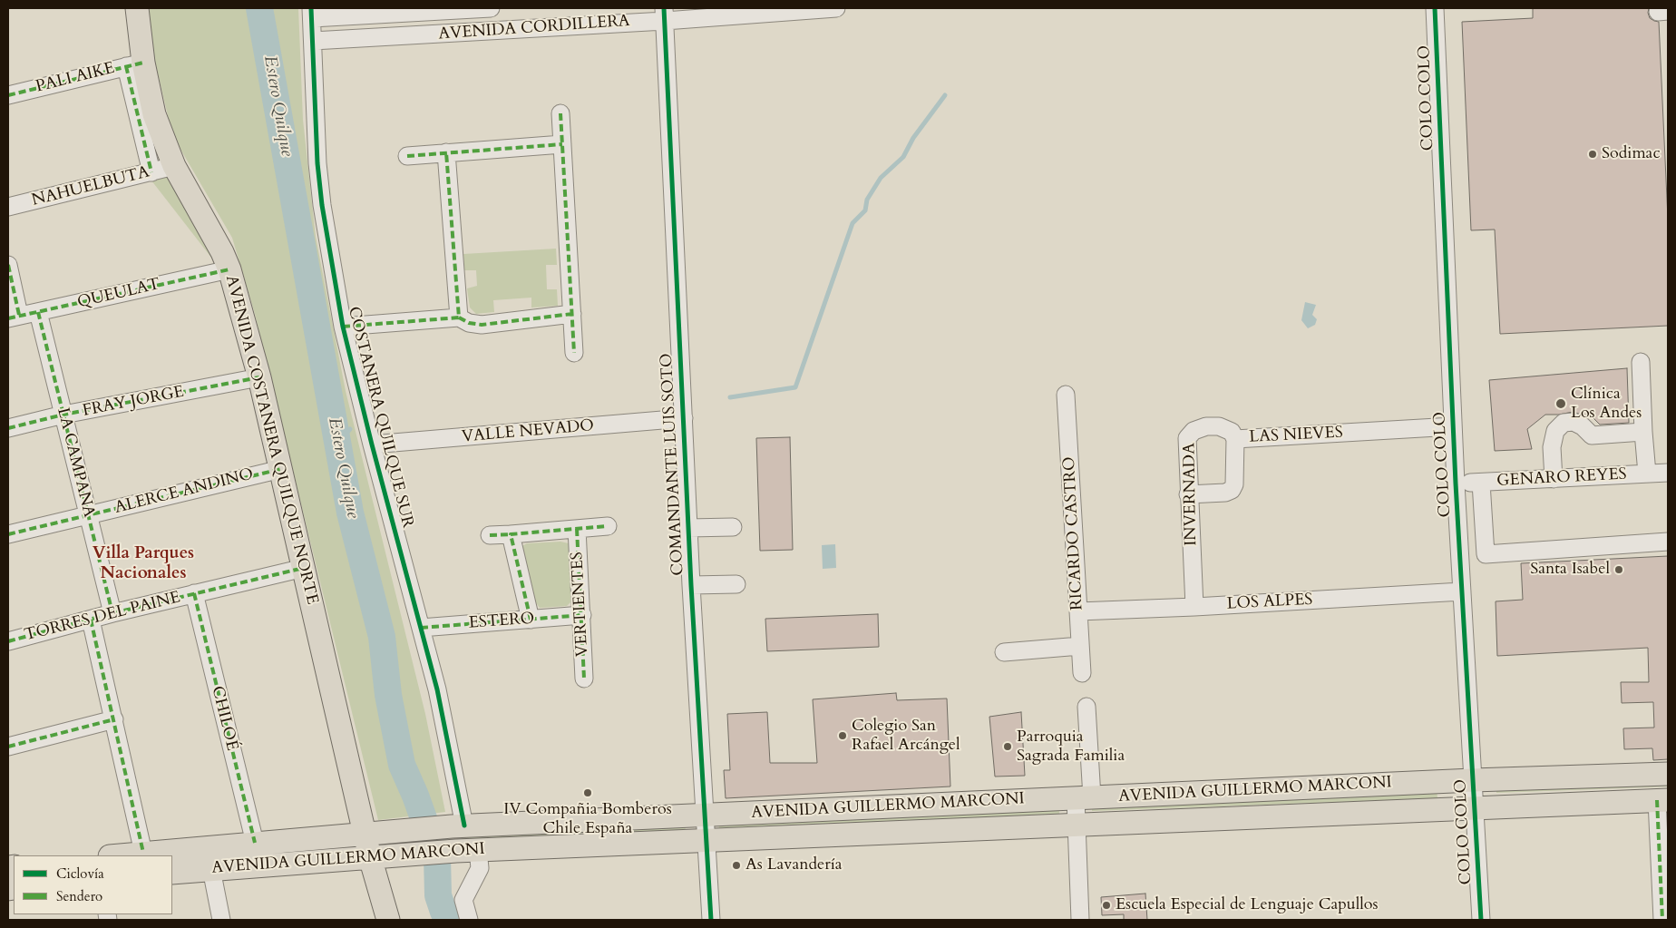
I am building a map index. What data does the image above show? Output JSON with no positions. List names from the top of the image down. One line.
{"streets":{"main road":["AVENIDA COSTANERA QUILQUE NORTE","AVENIDA GUILLERMO MARCONI"],"street":["AVENIDA CORDILLERA","PALI AIKE","COLO COLO","NAHUELBUTA","QUEULAT","FRAY JORGE","COSTANERA QUILQUE SUR","VALLE NEVADO","LAS NIEVES","LA CAMPANA","COMANDANTE LUIS SOTO","GENARO REYES","ALERCE ANDINO","INVERNADA","RICARDO CASTRO","LOS ALPES","VERTIENTES","TORRES DEL PAINE","ESTERO","CHILOÉ"]},"crossings":[["AVENIDA CORDILLERA","COSTANERA QUILQUE SUR"],["AVENIDA CORDILLERA","COMANDANTE LUIS SOTO"],["PALI AIKE","AVENIDA COSTANERA QUILQUE NORTE"],["COLO COLO","LAS NIEVES"],["COLO COLO","GENARO REYES"],["COLO COLO","LOS ALPES"],["COLO COLO","AVENIDA GUILLERMO MARCONI"],["NAHUELBUTA","AVENIDA COSTANERA QUILQUE NORTE"],["QUEULAT","AVENIDA COSTANERA QUILQUE NORTE"],["QUEULAT","LA CAMPANA"],["FRAY JORGE","AVENIDA COSTANERA QUILQUE NORTE"],["FRAY JORGE","LA CAMPANA"],["COSTANERA QUILQUE SUR","VALLE NEVADO"],["COSTANERA QUILQUE SUR","ESTERO"],["COSTANERA QUILQUE SUR","AVENIDA GUILLERMO MARCONI"],["VALLE NEVADO","COMANDANTE LUIS SOTO"],["LAS NIEVES","INVERNADA"],["AVENIDA COSTANERA QUILQUE NORTE","ALERCE ANDINO"],["AVENIDA COSTANERA QUILQUE NORTE","TORRES DEL PAINE"],["AVENIDA COSTANERA QUILQUE NORTE","AVENIDA GUILLERMO MARCONI"],["LA CAMPANA","ALERCE ANDINO"],["LA CAMPANA","TORRES DEL PAINE"],["COMANDANTE LUIS SOTO","AVENIDA GUILLERMO MARCONI"],["INVERNADA","LOS ALPES"],["RICARDO CASTRO","LOS ALPES"],["VERTIENTES","ESTERO"],["TORRES DEL PAINE","CHILOÉ"],["CHILOÉ","AVENIDA GUILLERMO MARCONI"]],"districts":["Villa Parques Nacionales"],"water":["Estero Quilque"],"places":["Sodimac","Clínica Los Andes","Santa Isabel","Colegio San Rafael Arcángel","Parroquia Sagrada Familia","IV Compañia Bomberos Chile España","As Lavandería","Escuela Especial de Lenguaje Capullos"],"legend":["Ciclovía","Sendero"]}
